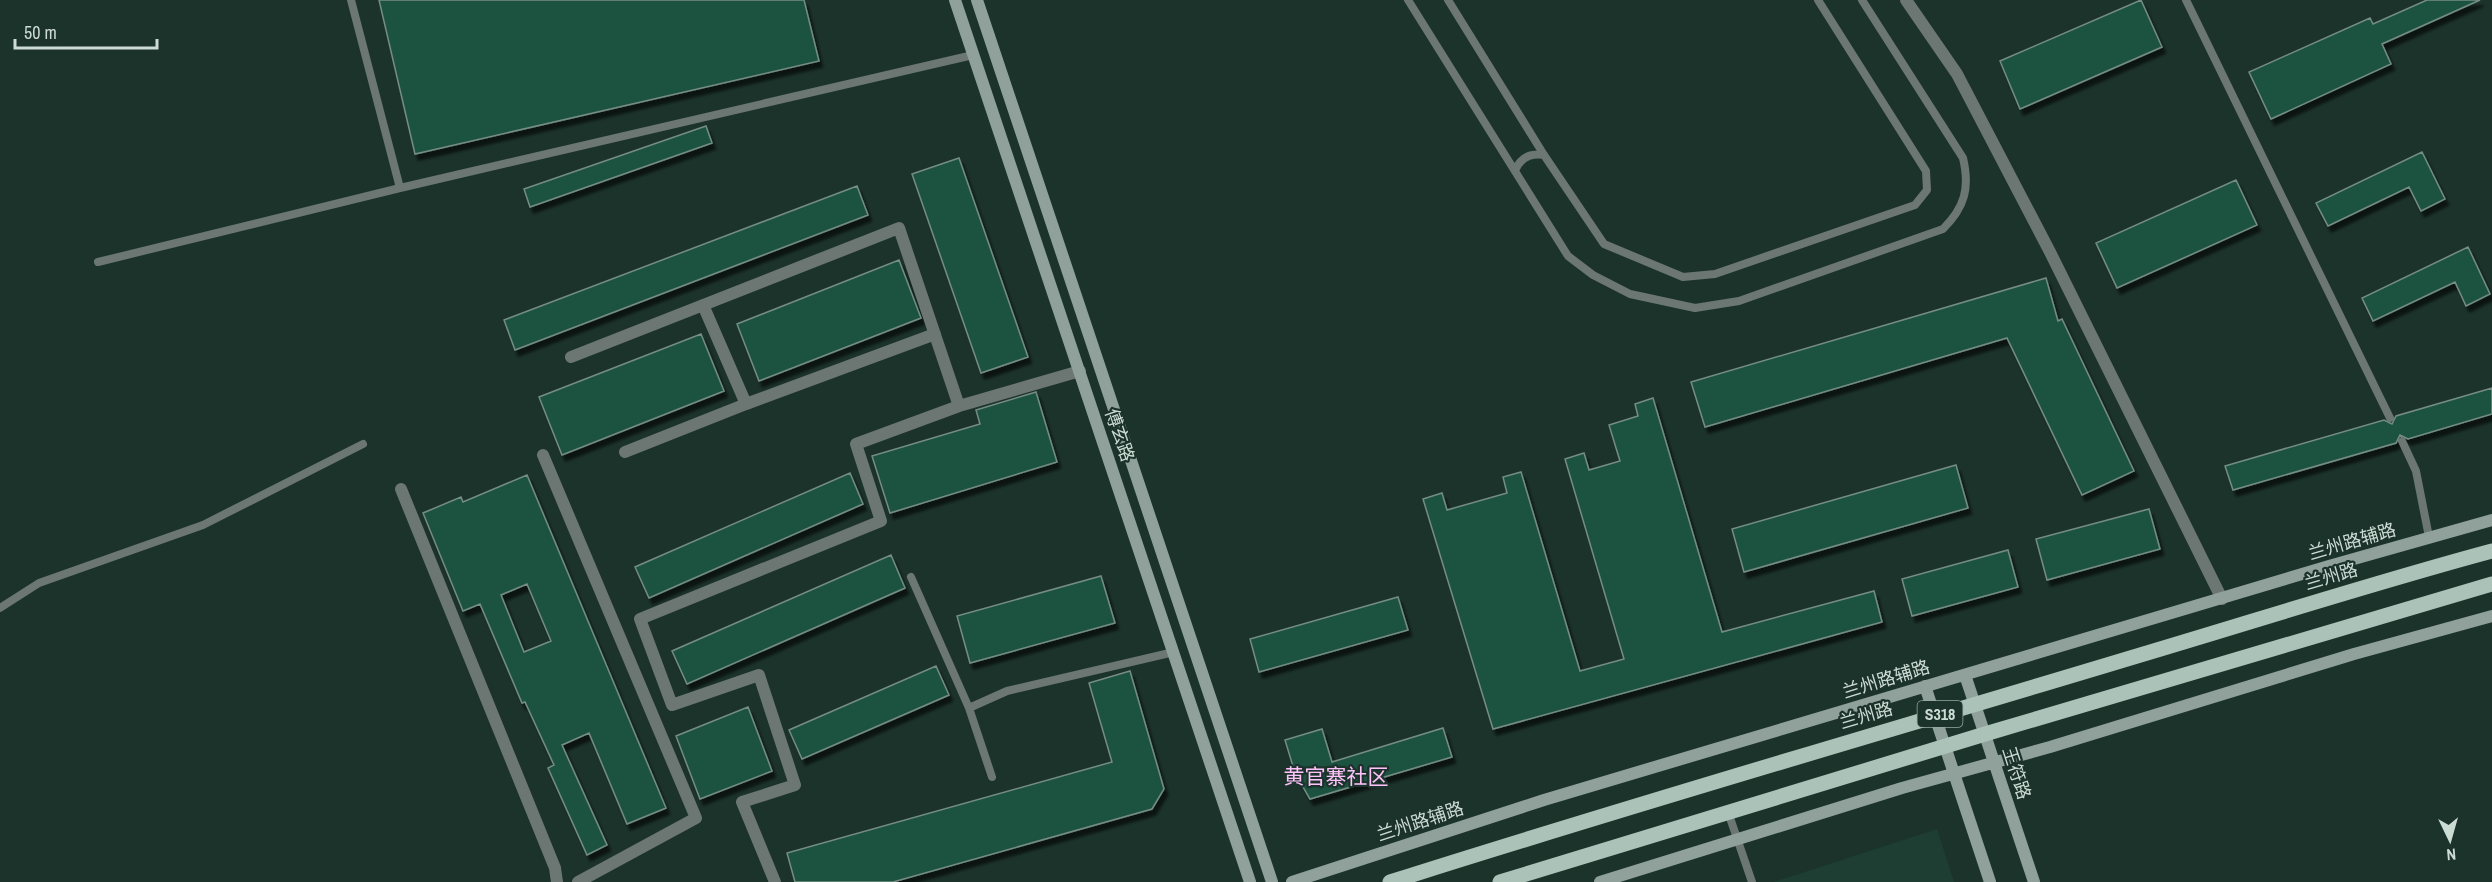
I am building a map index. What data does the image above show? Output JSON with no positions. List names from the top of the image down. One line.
{"streets":{"main road":["兰州路","S318"],"street":["傅玄路","兰州路辅路","王符路"]},"crossings":[["兰州路辅路","王符路"],["兰州路","王符路"],["S318","王符路"]],"districts":["黄官寨社区"],"scale_bar":"50 m","north":"bottom"}
